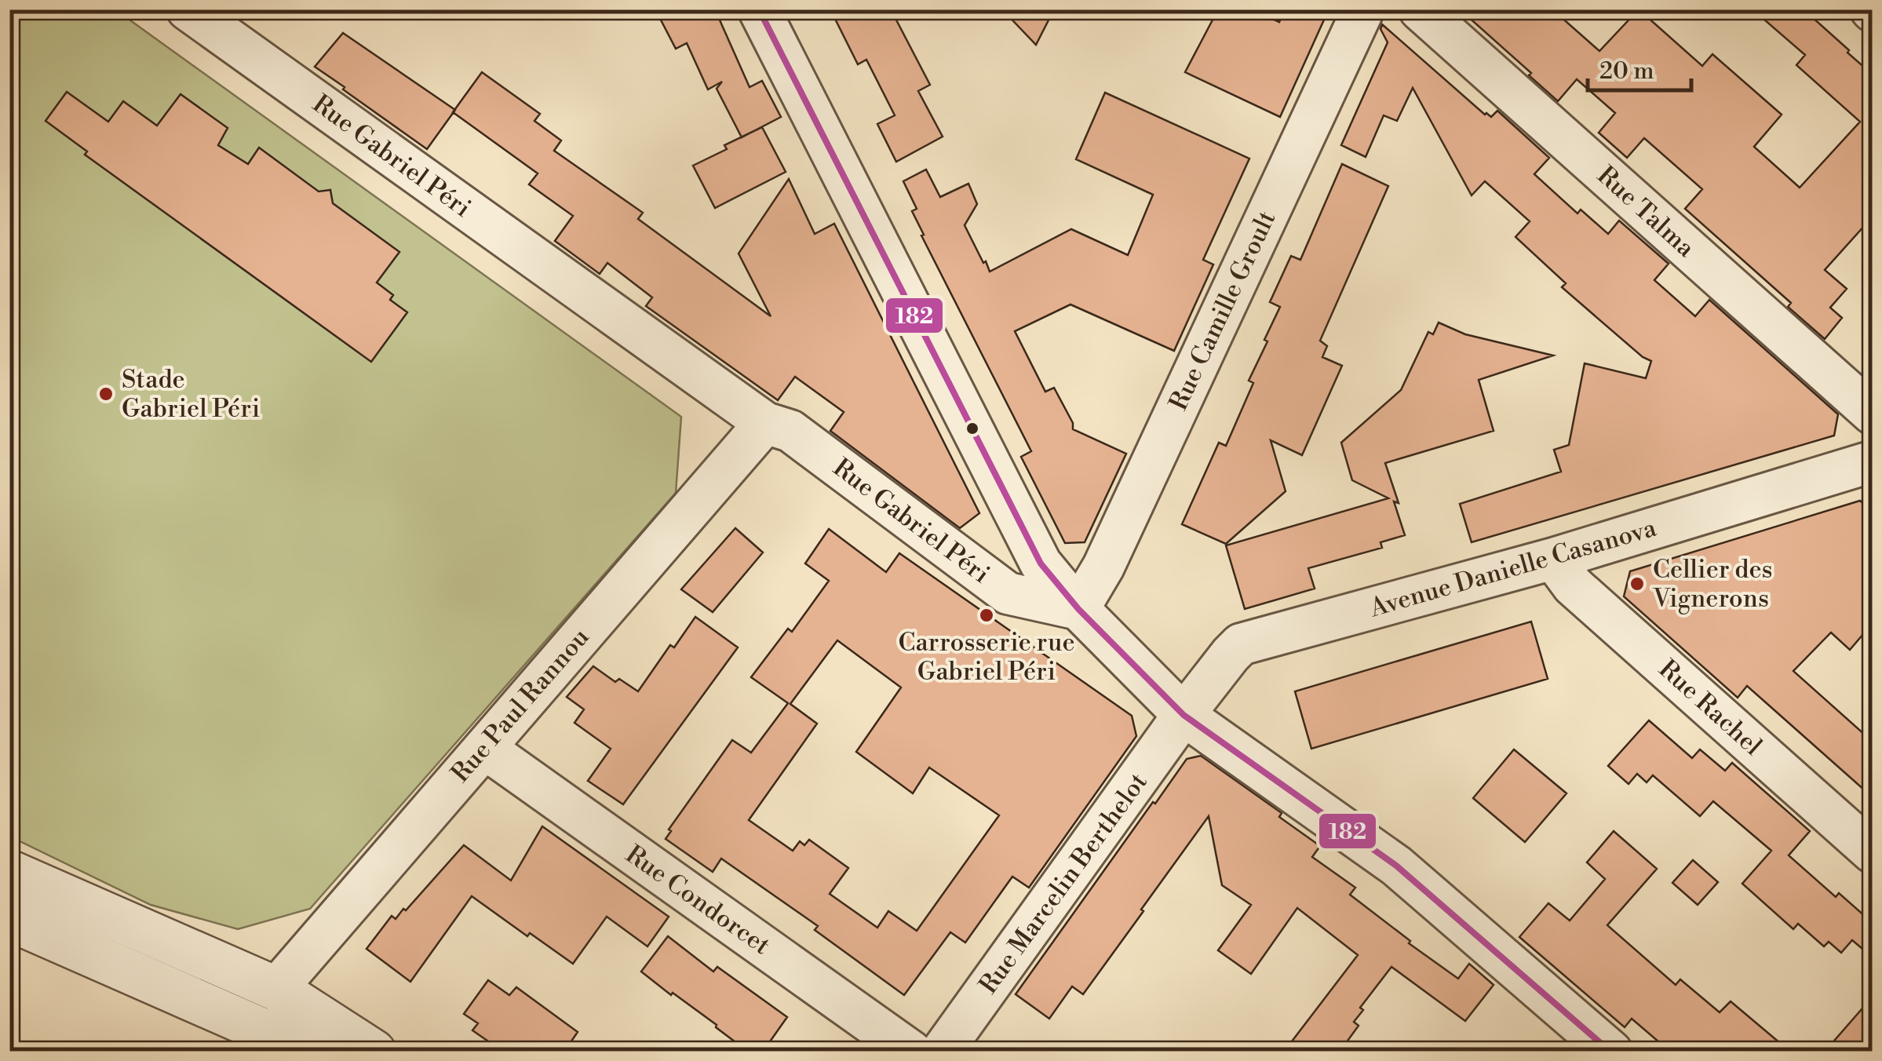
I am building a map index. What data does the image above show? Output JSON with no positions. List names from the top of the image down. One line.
{"streets":{"street":["Rue Gabriel Péri","Rue Talma","Rue Camille Groult","Avenue Danielle Casanova","Rue Paul Rannou","Rue Rachel","Rue Marcelin Berthelot","Rue Condorcet"]},"crossings":[["Rue Gabriel Péri","Rue Camille Groult"],["Rue Gabriel Péri","Rue Paul Rannou"],["Avenue Danielle Casanova","Rue Rachel"],["Avenue Danielle Casanova","Rue Marcelin Berthelot"],["Rue Paul Rannou","Rue Condorcet"]],"places":["Stade Gabriel Péri","Cellier des Vignerons","Carrosserie rue Gabriel Péri"],"lines":["transit line 182"],"scale_bar":"20 m"}
